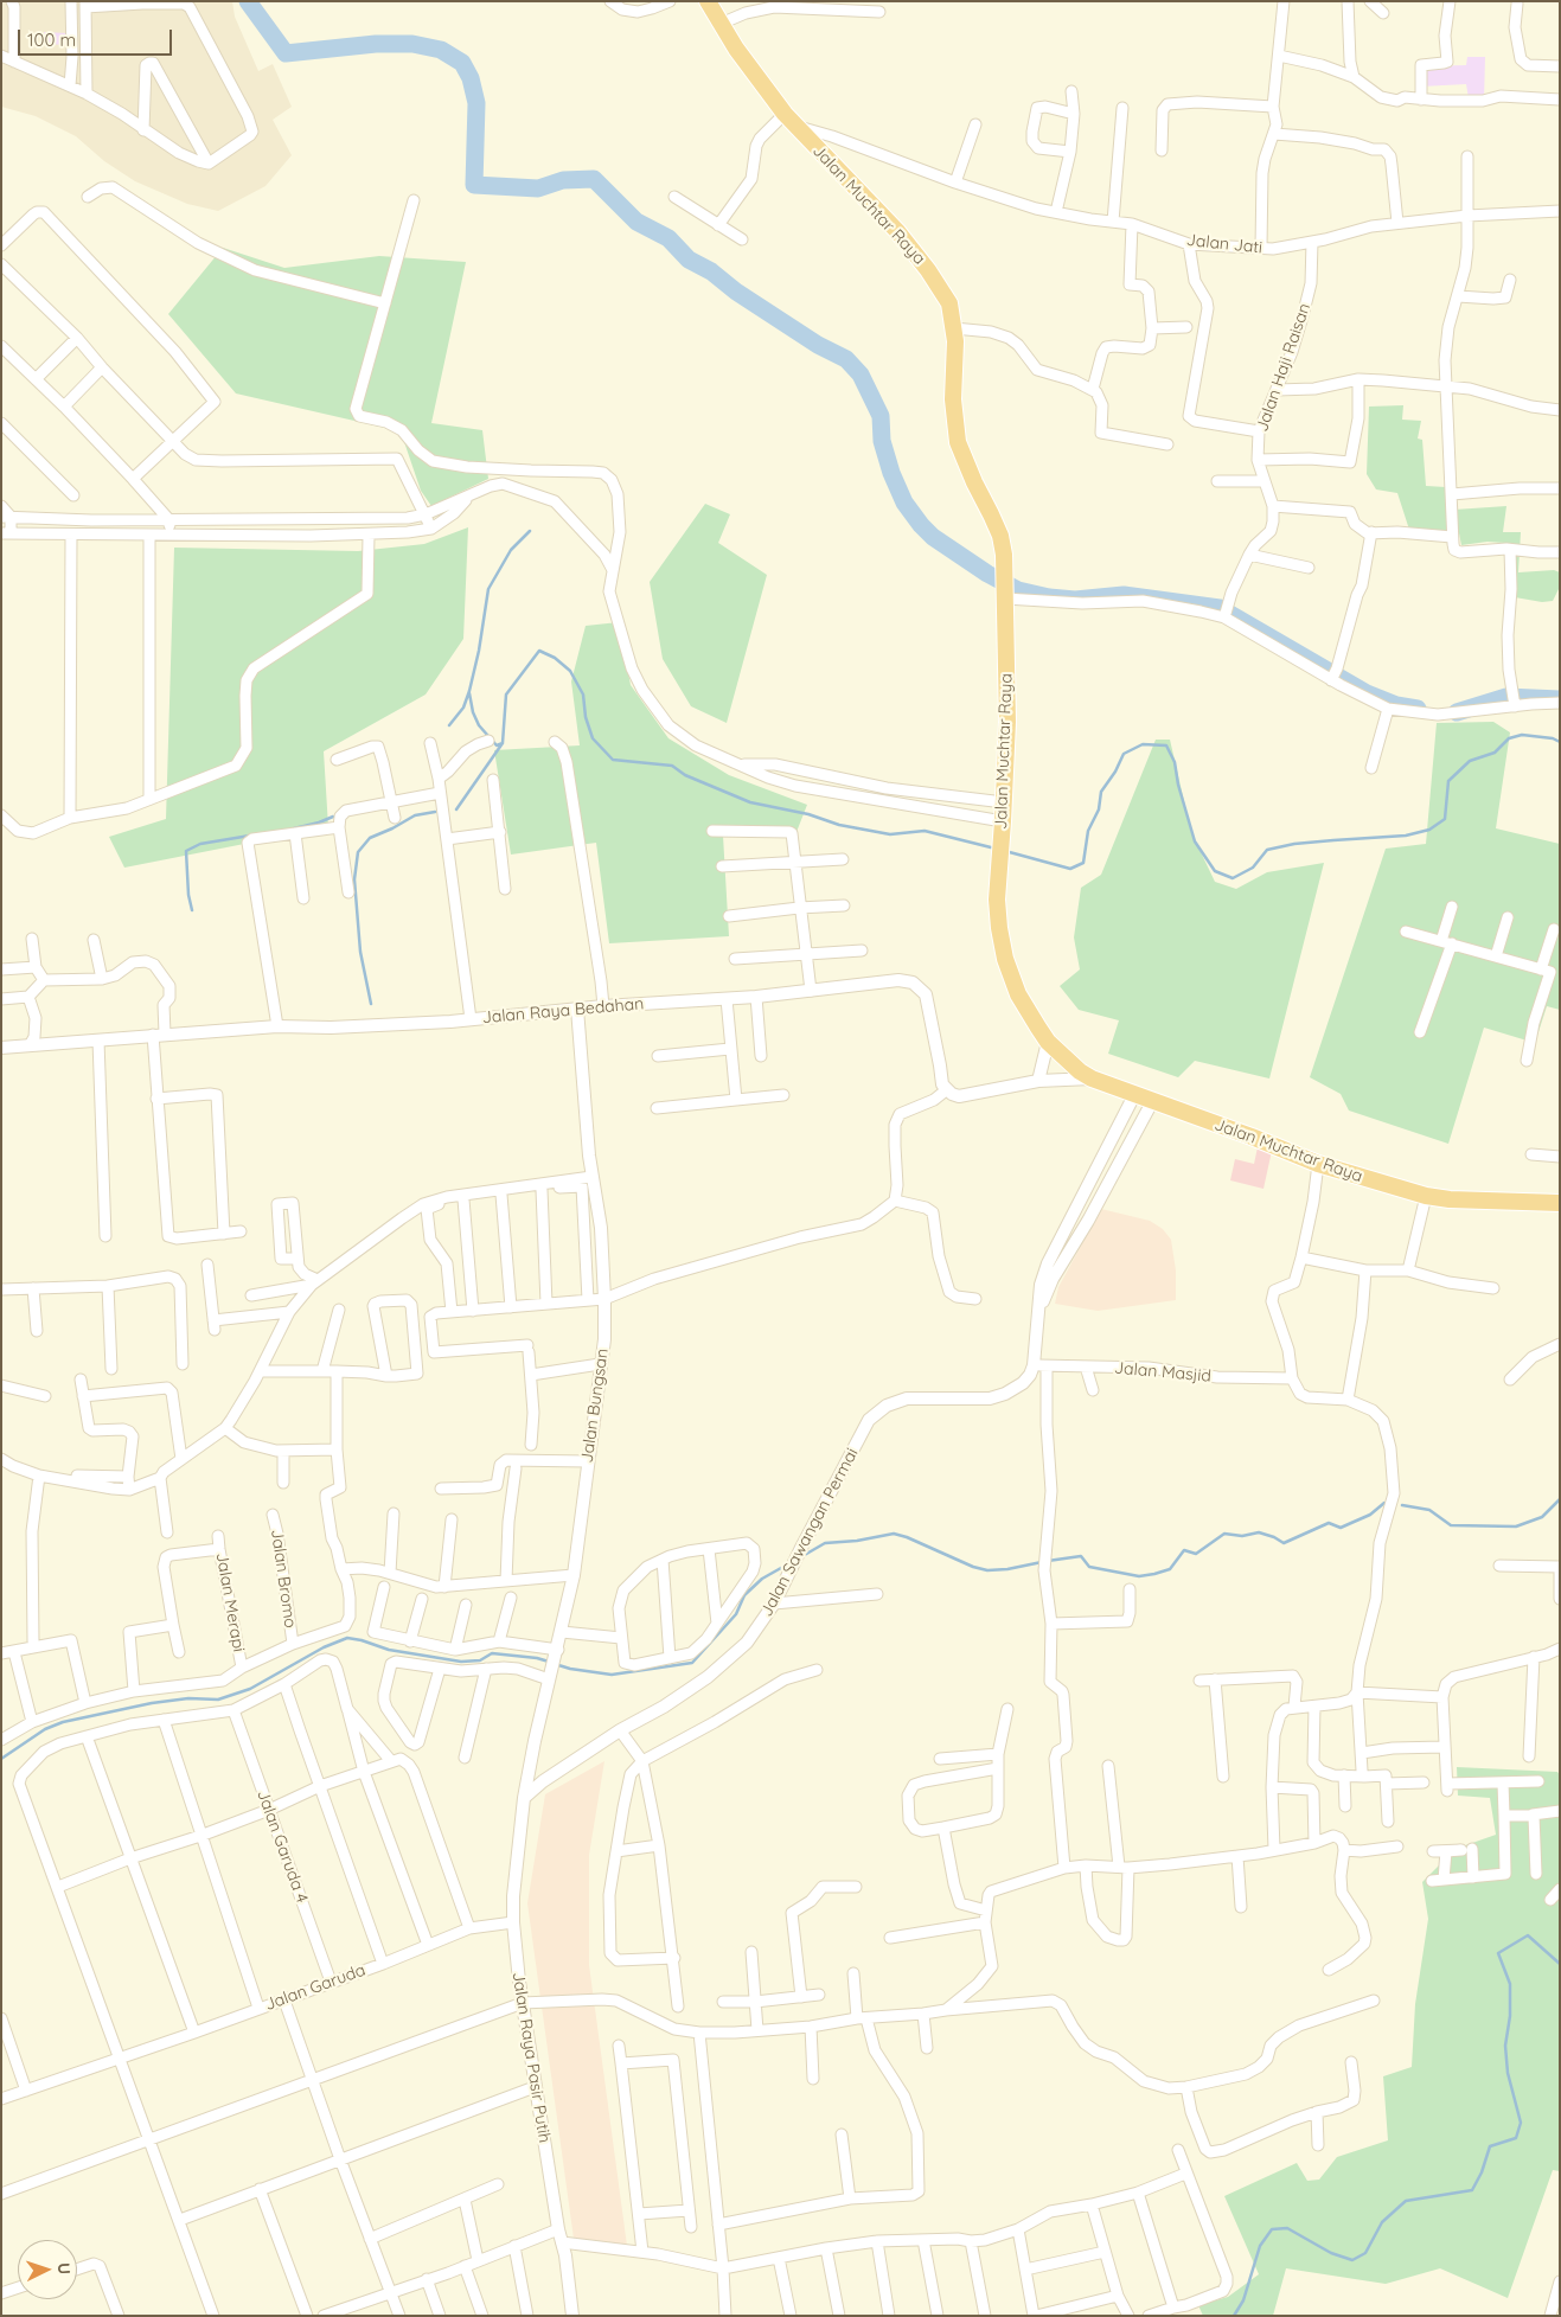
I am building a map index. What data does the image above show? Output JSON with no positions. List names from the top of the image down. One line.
{"streets":{"highway":["Jalan Muchtar Raya"],"street":["Jalan Jati","Jalan Haji Raisan","Jalan Raya Bedahan","Jalan Masjid","Jalan Bungsan","Jalan Sawangan Permai","Jalan Bromo","Jalan Merapi","Jalan Garuda 4","Jalan Garuda","Jalan Raya Pasir Putih"]},"crossings":[["Jalan Muchtar Raya","Jalan Jati"],["Jalan Jati","Jalan Haji Raisan"],["Jalan Raya Bedahan","Jalan Bungsan"],["Jalan Masjid","Jalan Sawangan Permai"],["Jalan Bungsan","Jalan Sawangan Permai"],["Jalan Bungsan","Jalan Raya Pasir Putih"],["Jalan Sawangan Permai","Jalan Raya Pasir Putih"],["Jalan Garuda 4","Jalan Garuda"],["Jalan Garuda","Jalan Raya Pasir Putih"]],"scale_bar":"100 m","north":"right"}
